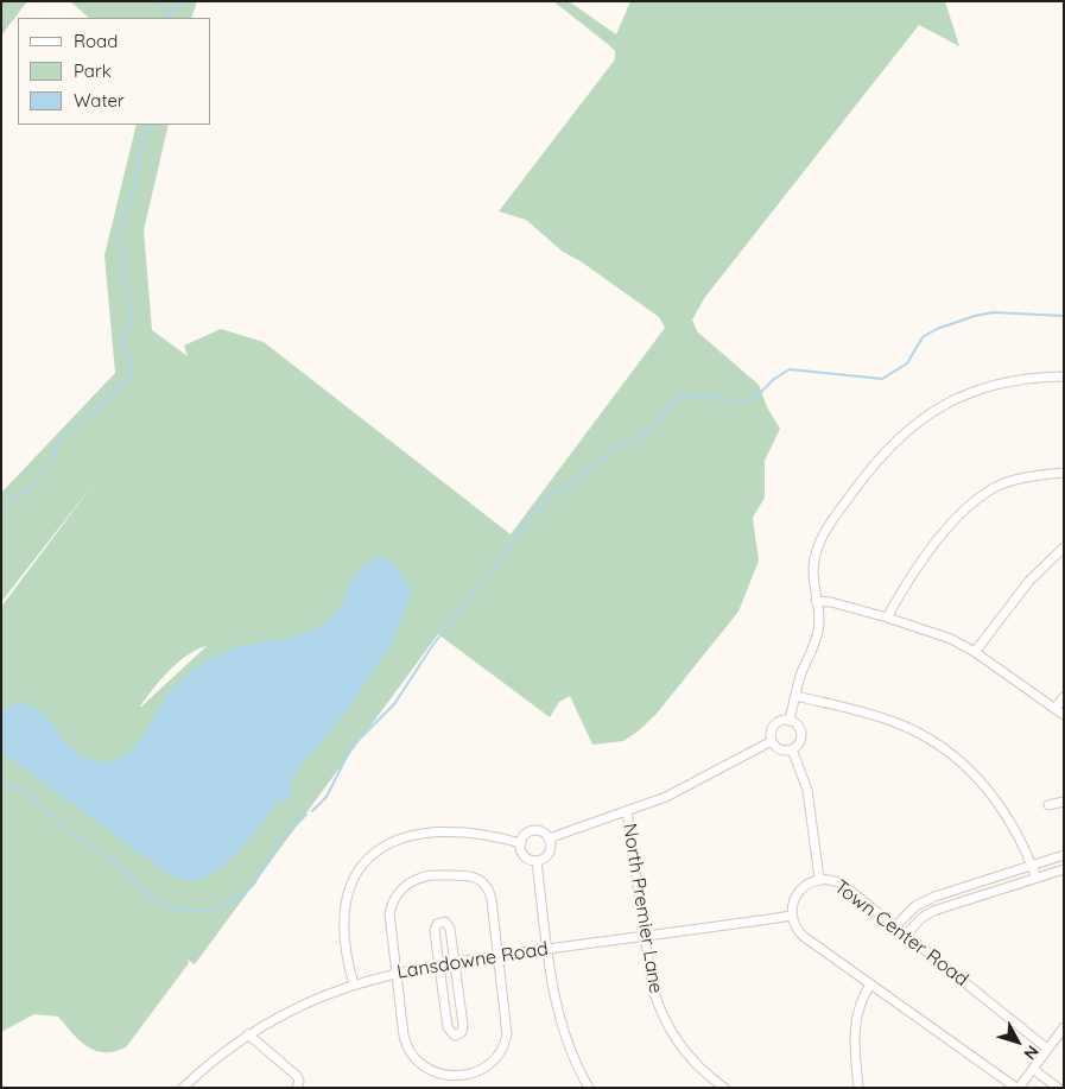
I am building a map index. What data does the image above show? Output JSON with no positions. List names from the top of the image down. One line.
{"streets":{"street":["North Premier Lane","Town Center Road","Lansdowne Road"]},"crossings":[["North Premier Lane","Lansdowne Road"],["Town Center Road","Lansdowne Road"]],"legend":["Road","Park","Water"],"north":"bottom right"}
